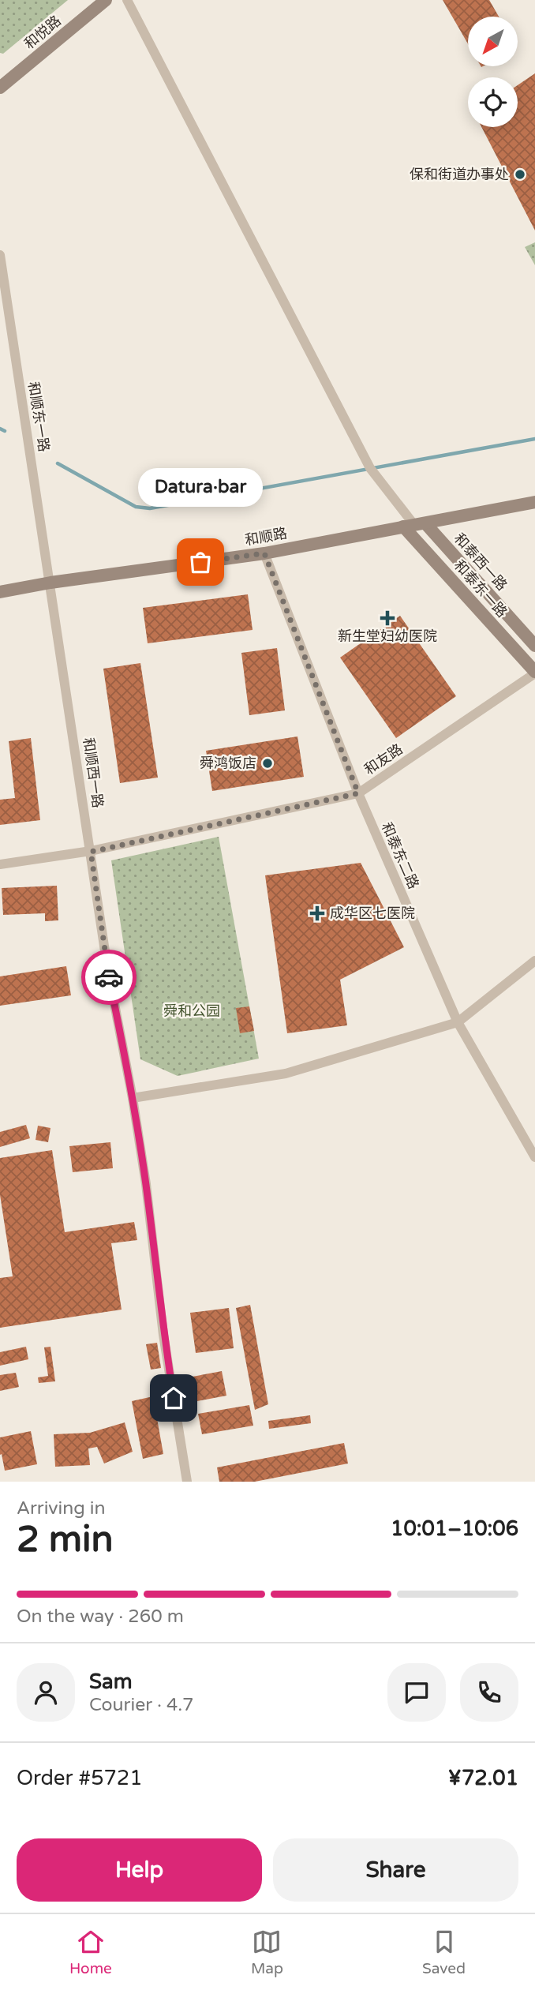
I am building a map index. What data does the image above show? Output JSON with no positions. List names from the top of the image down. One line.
{"streets":{"street":["和悦路","和顺东一路","和顺路","和泰西一路","和泰东一路","和友路","和顺西一路","和泰东二路"]},"crossings":[["和顺东一路","和顺路"],["和顺东一路","和顺西一路"],["和顺路","和泰西一路"],["和顺路","和泰东一路"],["和顺路","和顺西一路"],["和顺路","和泰东二路"],["和泰西一路","和泰东一路"],["和泰东一路","和友路"],["和友路","和顺西一路"],["和友路","和泰东二路"]],"parks":["舜和公园"],"places":{"other":["保和街道办事处","Datura·bar","舜鸿饭店"],"health":["新生堂妇幼医院","成华区七医院"]},"north":"bottom left","page":{"bubble":"Datura·bar","heading":["2 min","Arriving in","10:01–10:06"],"panel":["Sam","Courier · 4.7","Order #5721","¥72.01"],"bar":"On the way · 260 m","buttons":["Help","Share"],"tabs":["Home","Map","Saved"]}}
